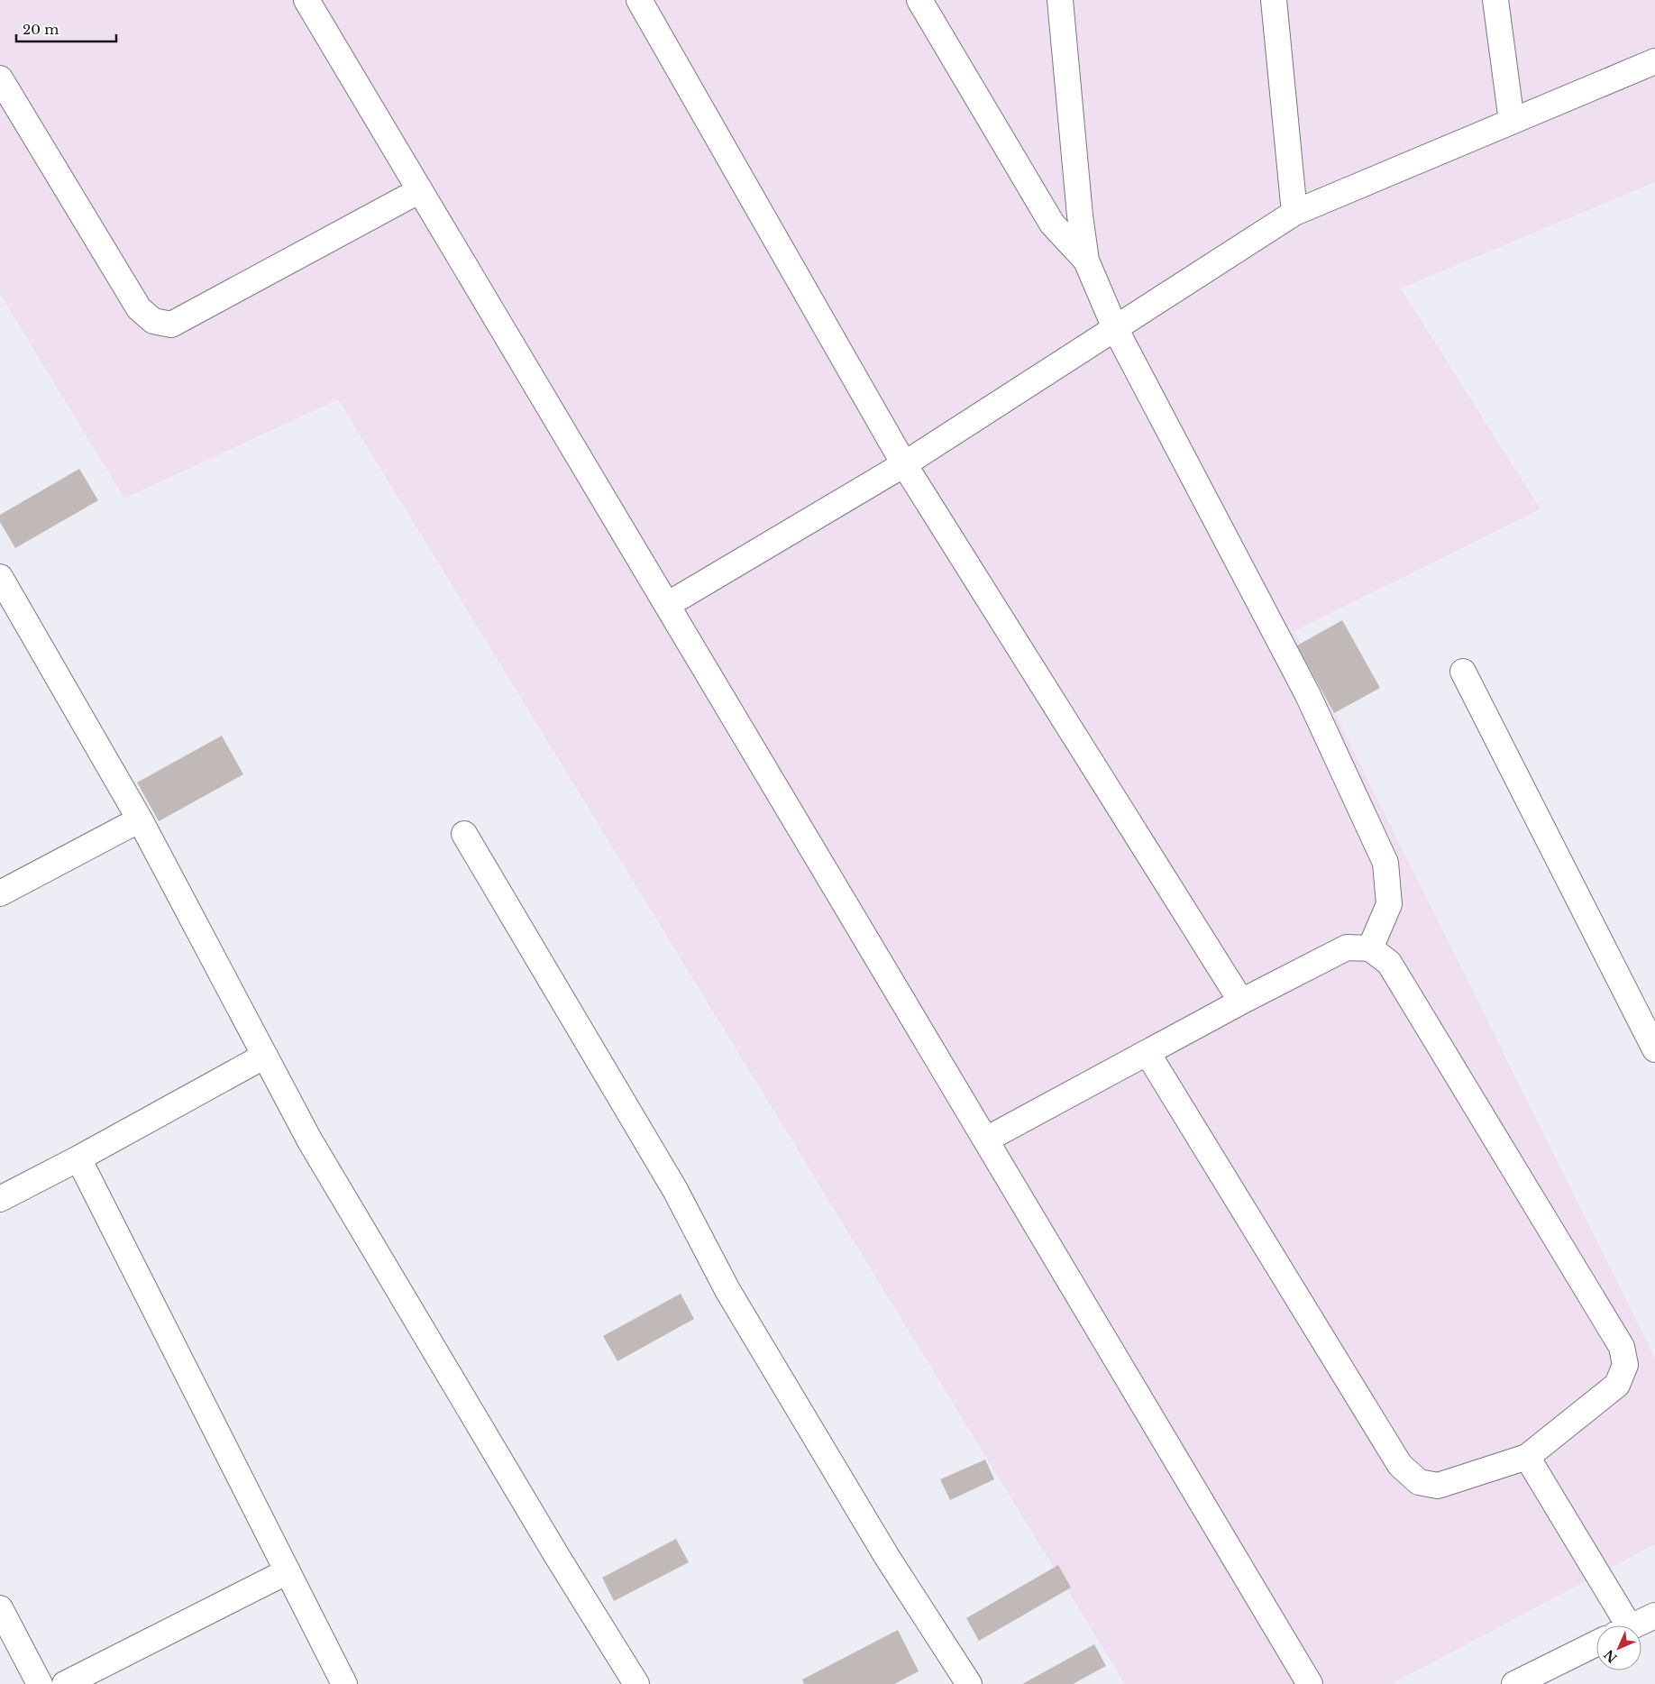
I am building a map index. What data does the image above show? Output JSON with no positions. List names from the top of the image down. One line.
{"scale_bar":"20 m","north":"bottom left"}
